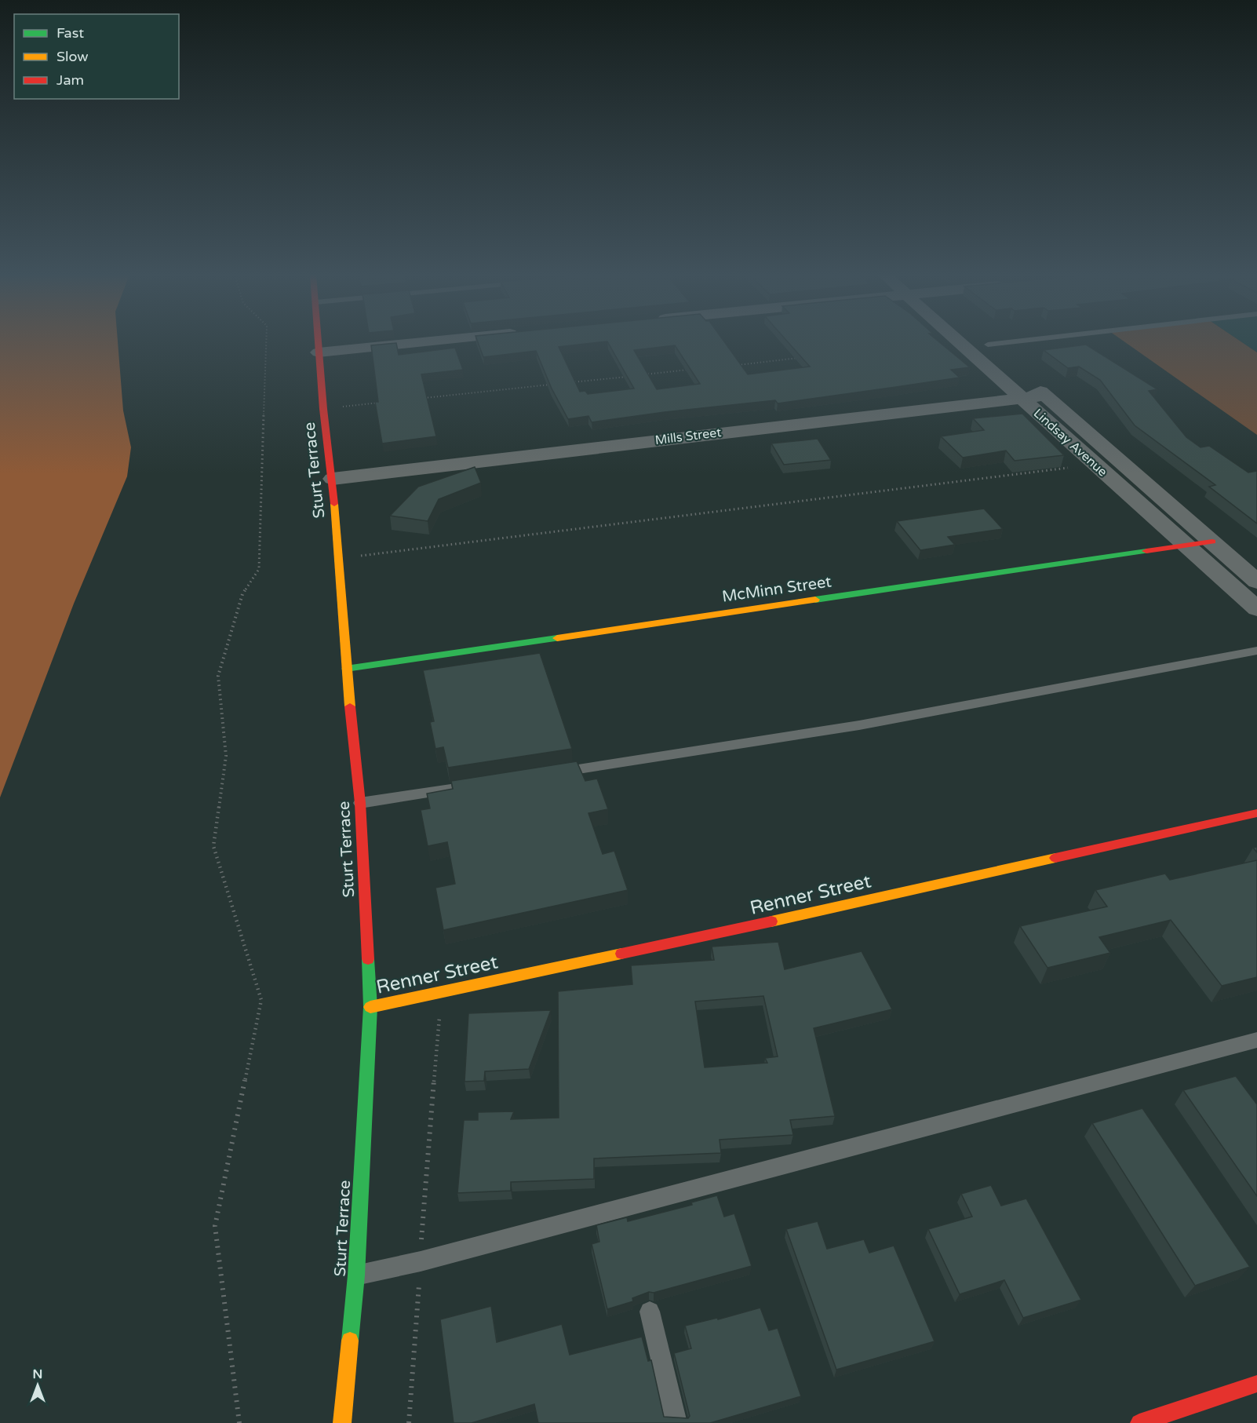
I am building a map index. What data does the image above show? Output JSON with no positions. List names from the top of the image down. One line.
{"streets":{"street":["Mills Street","Lindsay Avenue","Sturt Terrace","McMinn Street","Renner Street"]},"crossings":[["Mills Street","Lindsay Avenue"],["Mills Street","Sturt Terrace"],["Lindsay Avenue","McMinn Street"],["Sturt Terrace","McMinn Street"],["Sturt Terrace","Renner Street"]],"legend":["Fast","Slow","Jam"],"north":"top"}
